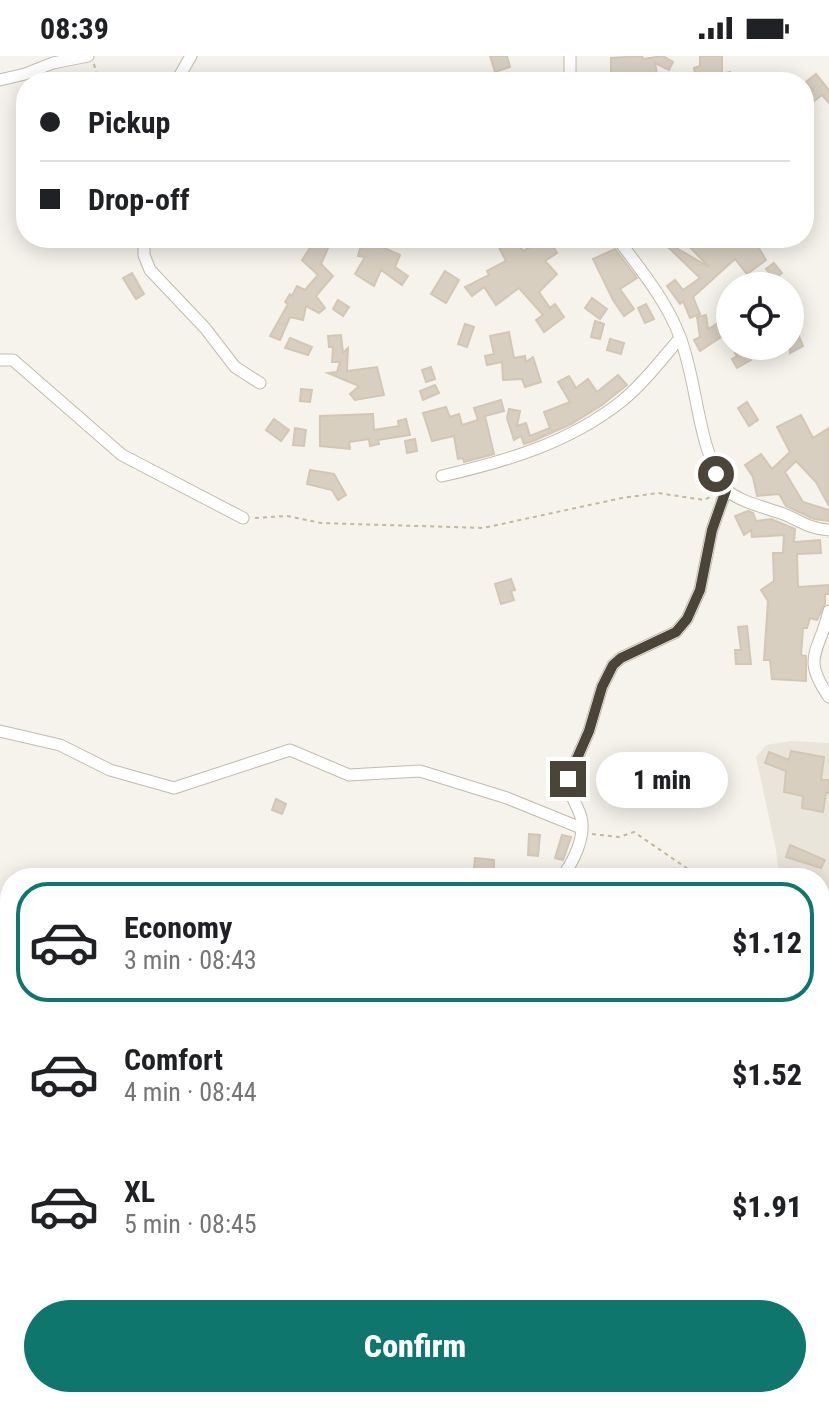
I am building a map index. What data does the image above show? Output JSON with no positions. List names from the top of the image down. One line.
{"page":{"status":"08:39","banner":["Pickup","Drop-off"],"bubble":"1 min","list":[{"name":"Economy","note":"3 min · 08:43","value":"$1.12"},{"name":"Comfort","note":"4 min · 08:44","value":"$1.52"},{"name":"XL","note":"5 min · 08:45","value":"$1.91"}],"buttons":"Confirm"}}
